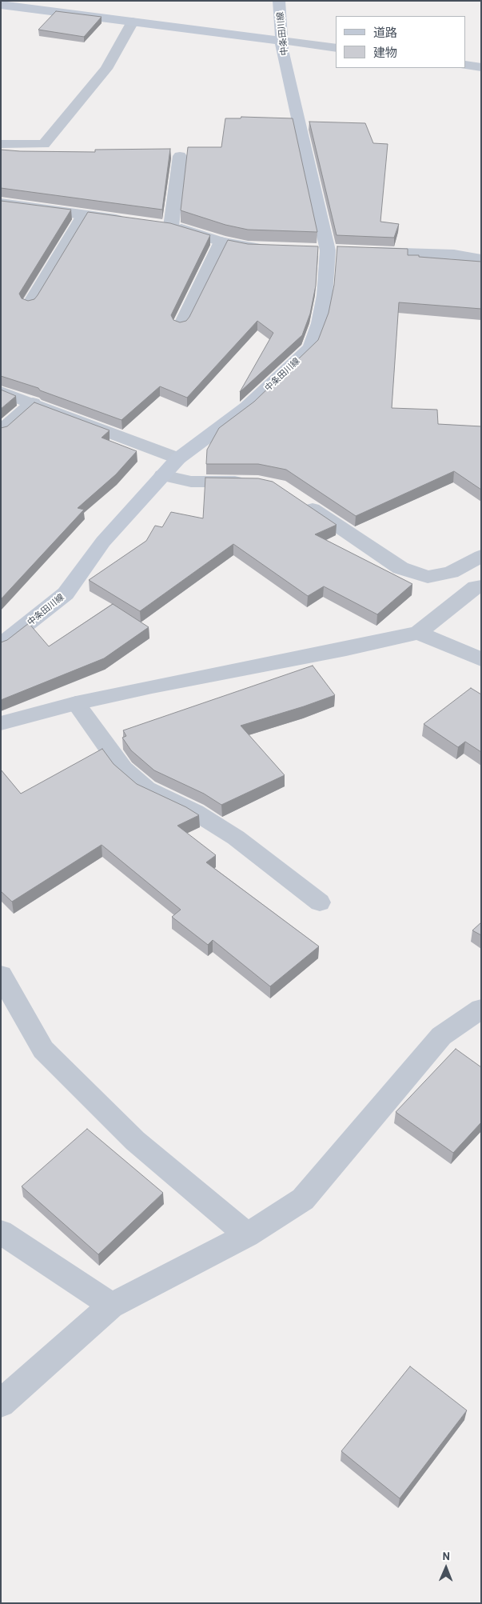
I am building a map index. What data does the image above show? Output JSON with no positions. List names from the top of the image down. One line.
{"streets":{"main road":["中条田川線"]},"legend":["道路","建物"],"north":"top"}
